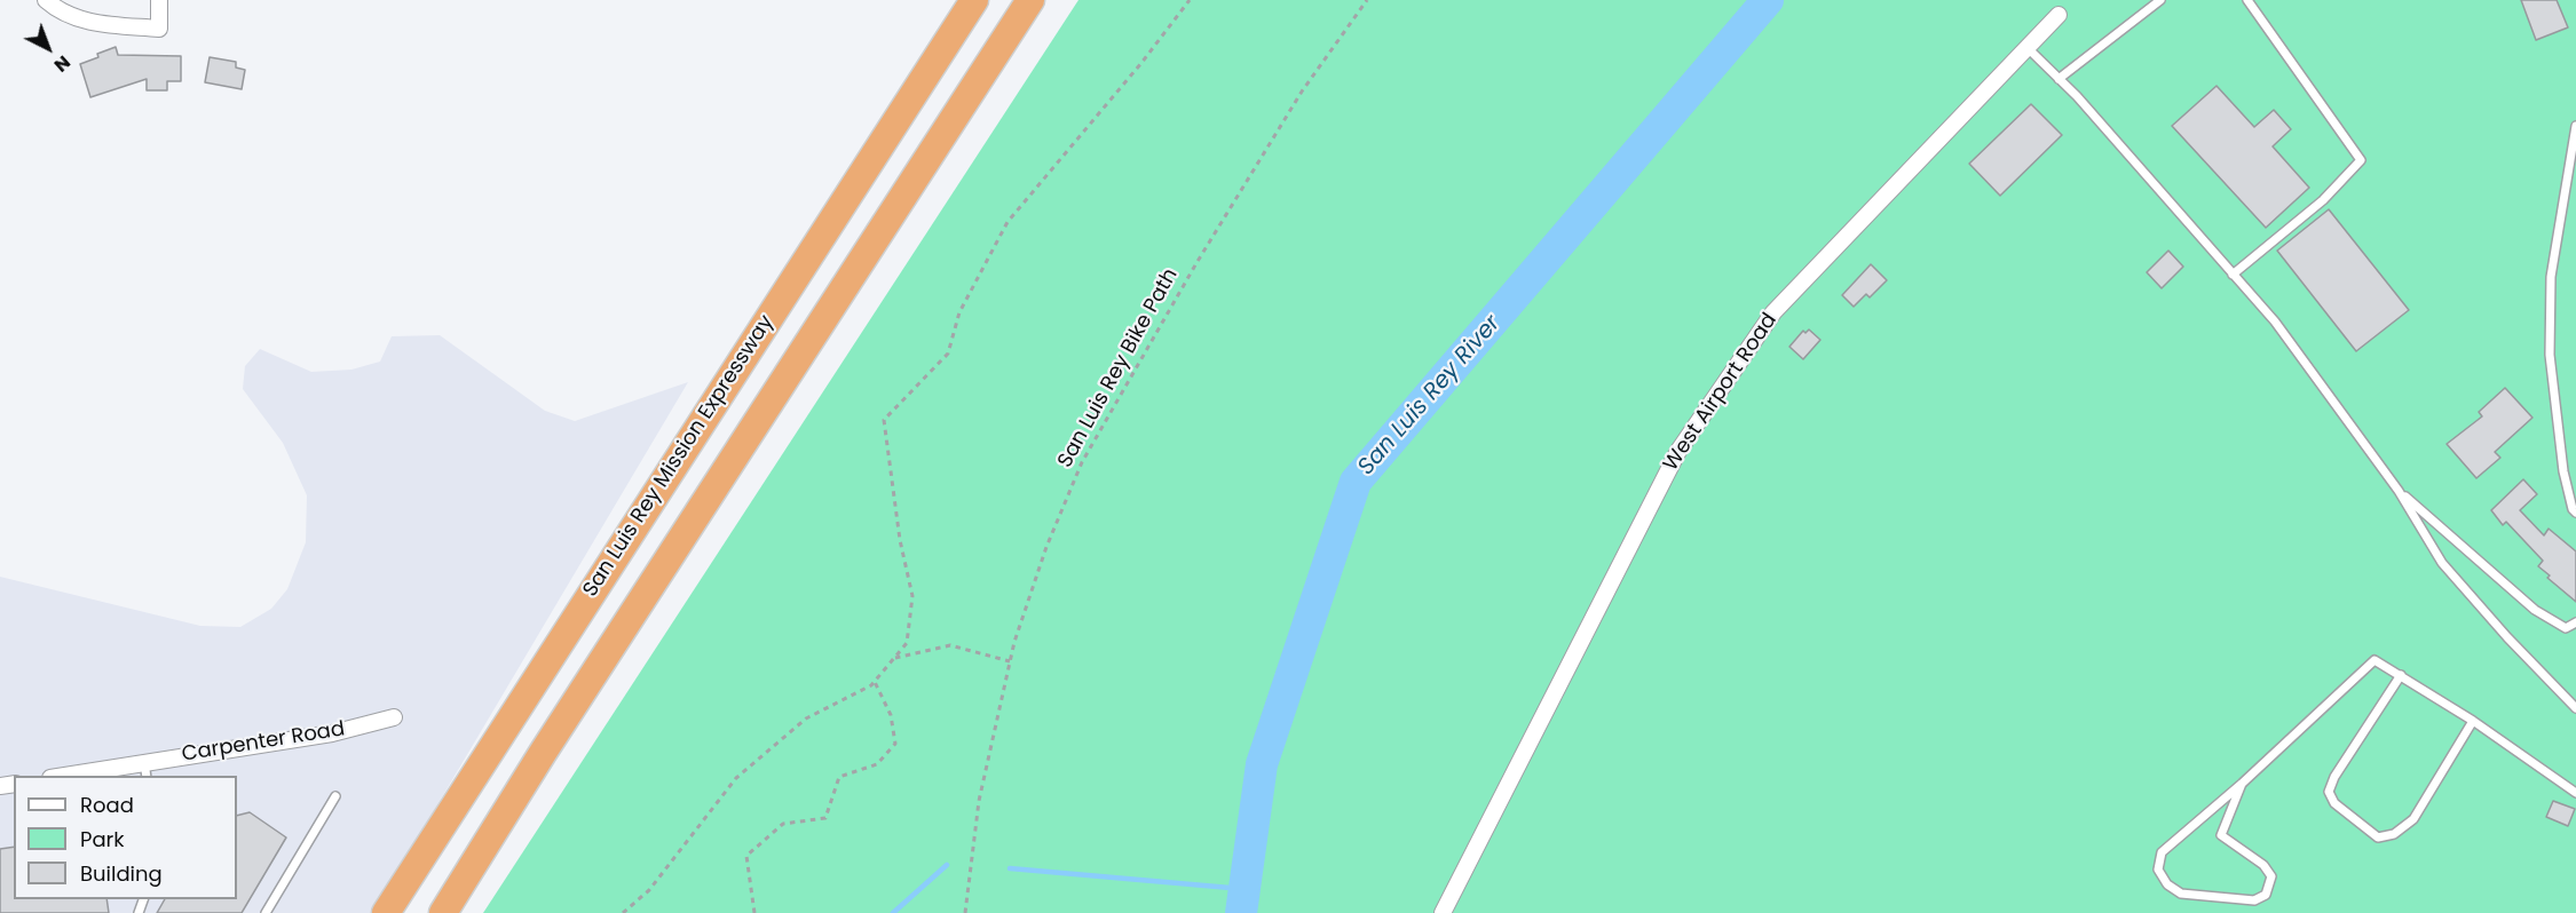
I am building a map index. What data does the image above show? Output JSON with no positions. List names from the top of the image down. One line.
{"streets":{"highway":["San Luis Rey Mission Expressway"],"street":["West Airport Road","Carpenter Road"],"path":["San Luis Rey Bike Path"]},"water":["San Luis Rey River"],"legend":["Road","Park","Building"],"north":"bottom right"}
